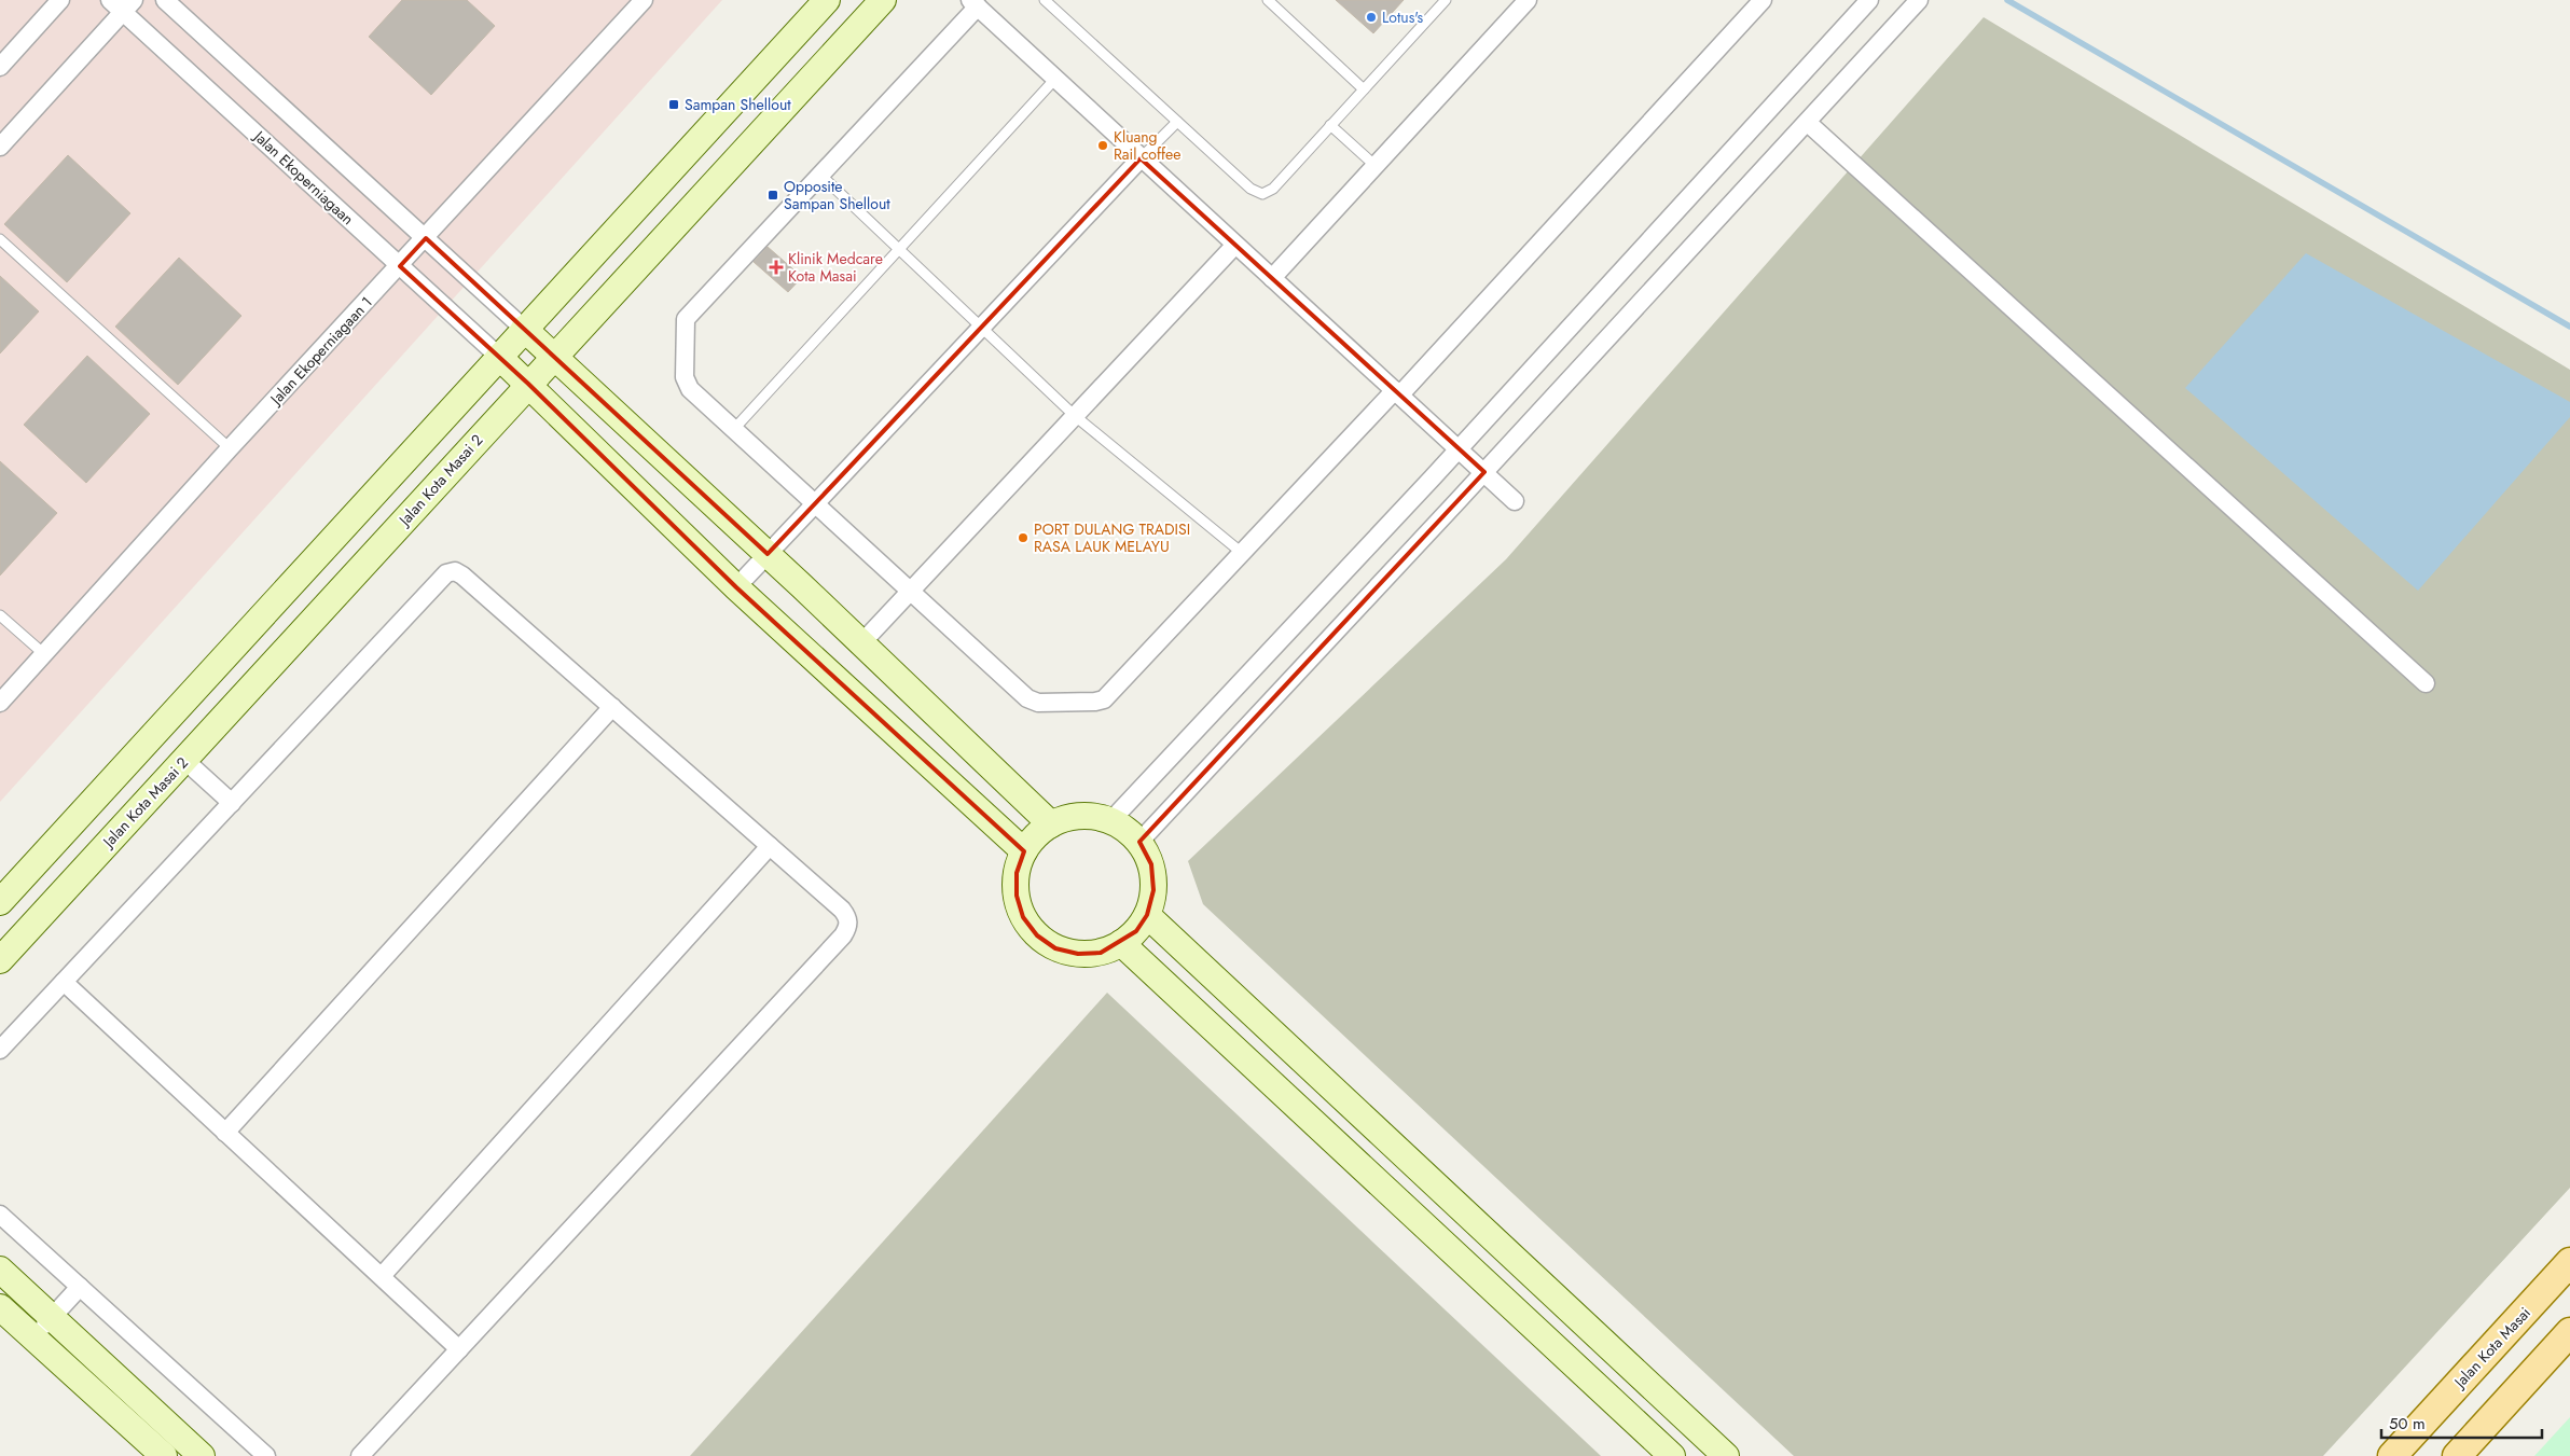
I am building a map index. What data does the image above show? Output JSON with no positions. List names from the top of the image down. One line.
{"streets":{"main road":["Jalan Kota Masai"],"street":["Jalan Ekoperniagaan","Jalan Ekoperniagaan 1","Jalan Kota Masai 2"]},"crossings":[["Jalan Ekoperniagaan","Jalan Ekoperniagaan 1"]],"places":{"other":["Lotus's","Kluang Rail coffee","PORT DULANG TRADISI RASA LAUK MELAYU"],"transit":["Sampan Shellout","Opposite Sampan Shellout"],"health":["Klinik Medcare Kota Masai"]},"scale_bar":"50 m"}
